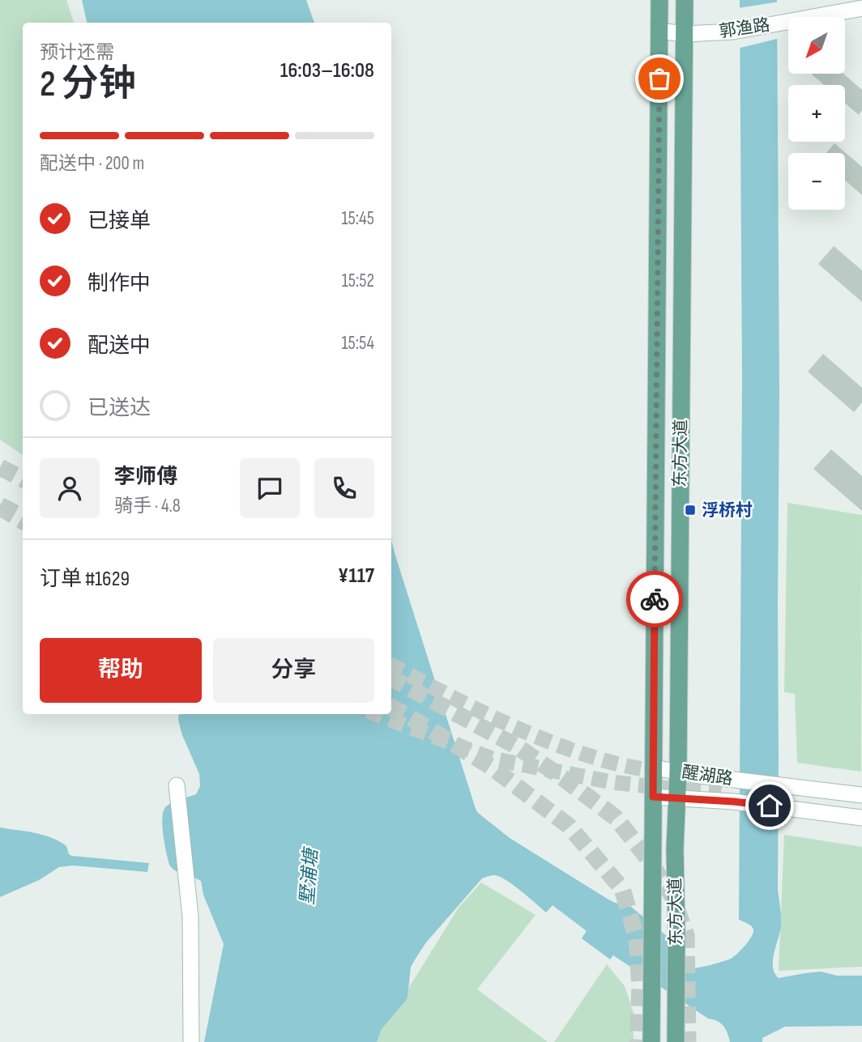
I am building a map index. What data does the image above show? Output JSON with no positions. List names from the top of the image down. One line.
{"streets":{"main road":["东方大道"],"street":["郭渔路","醒湖路"]},"crossings":[["郭渔路","东方大道"],["东方大道","醒湖路"]],"water":["墅浦塘"],"places":{"transit":["浮桥村"]},"north":"bottom left","page":{"map_buttons":["+","−"],"heading":["2 分钟","预计还需","16:03–16:08"],"panel":["李师傅","骑手 · 4.8","订单 #1629","¥117"],"bar":"配送中 · 200 m","list":[["已接单","15:45"],["制作中","15:52"],["配送中","15:54"],"已送达"],"buttons":["帮助","分享"]}}
